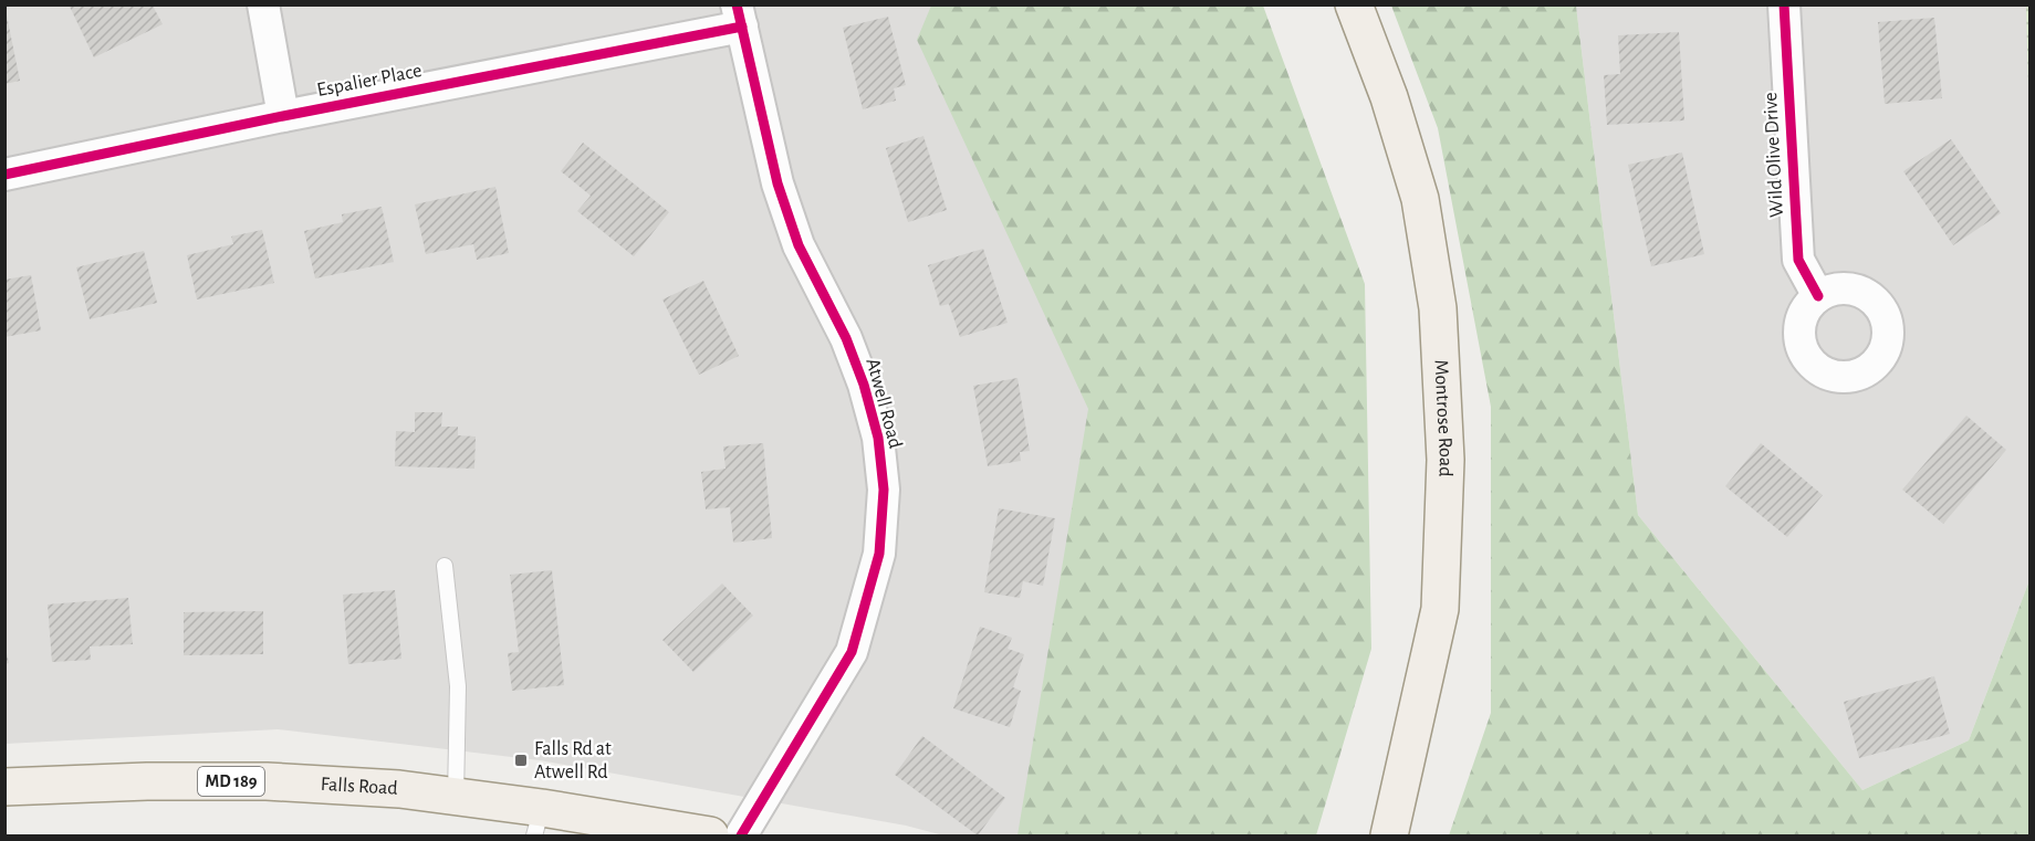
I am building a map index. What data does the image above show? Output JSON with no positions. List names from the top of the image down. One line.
{"streets":{"main road":["Montrose Road","MD 189","Falls Road"],"street":["Espalier Place","Wild Olive Drive","Atwell Road"]},"crossings":[["Espalier Place","Atwell Road"]],"places":{"transit":["Falls Rd at Atwell Rd"]}}
